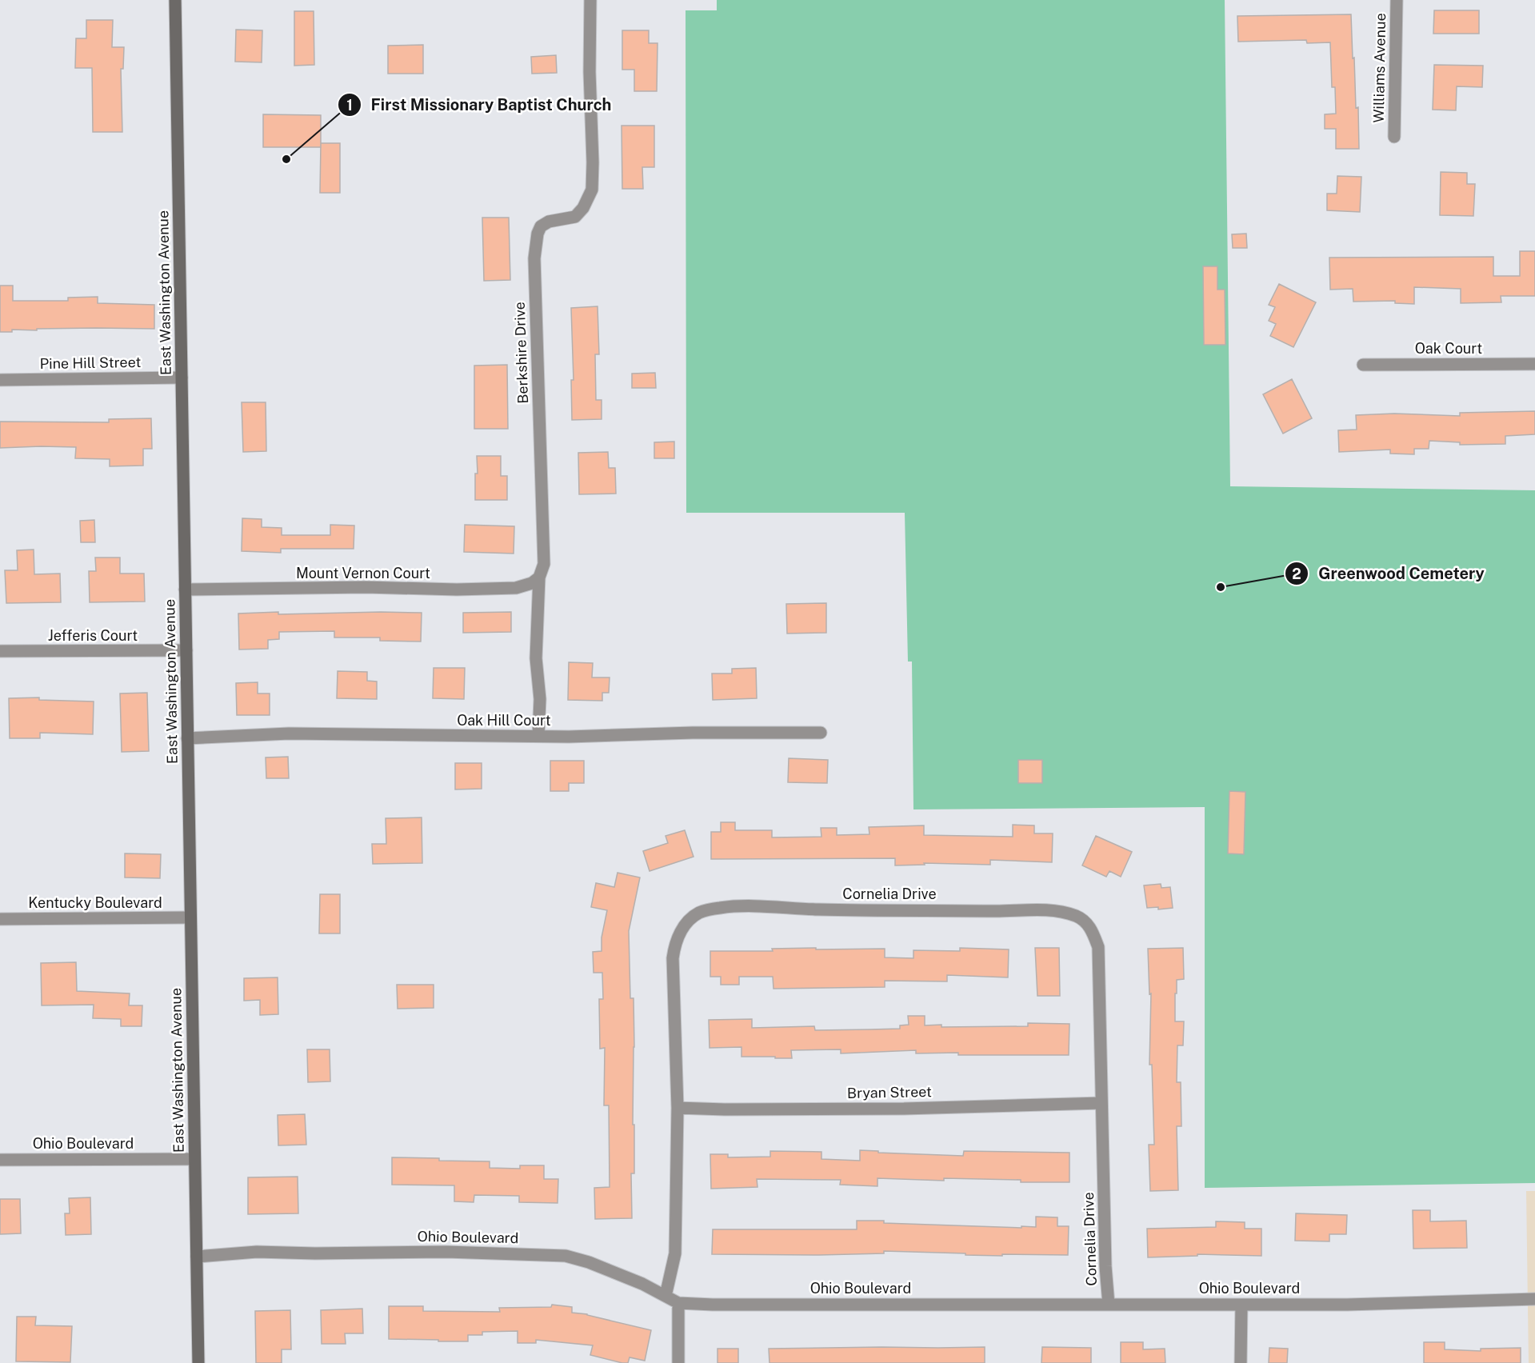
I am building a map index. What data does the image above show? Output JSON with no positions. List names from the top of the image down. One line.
{"streets":{"street":["Williams Avenue","East Washington Avenue","Oak Court","Berkshire Drive","Pine Hill Street","Mount Vernon Court","Jefferis Court","Oak Hill Court","Cornelia Drive","Kentucky Boulevard","Bryan Street","Ohio Boulevard"]},"crossings":[["East Washington Avenue","Pine Hill Street"],["East Washington Avenue","Mount Vernon Court"],["East Washington Avenue","Jefferis Court"],["East Washington Avenue","Oak Hill Court"],["East Washington Avenue","Kentucky Boulevard"],["East Washington Avenue","Ohio Boulevard"],["Berkshire Drive","Mount Vernon Court"],["Berkshire Drive","Oak Hill Court"],["Cornelia Drive","Bryan Street"],["Cornelia Drive","Ohio Boulevard"]],"places":["First Missionary Baptist Church","Greenwood Cemetery"]}
